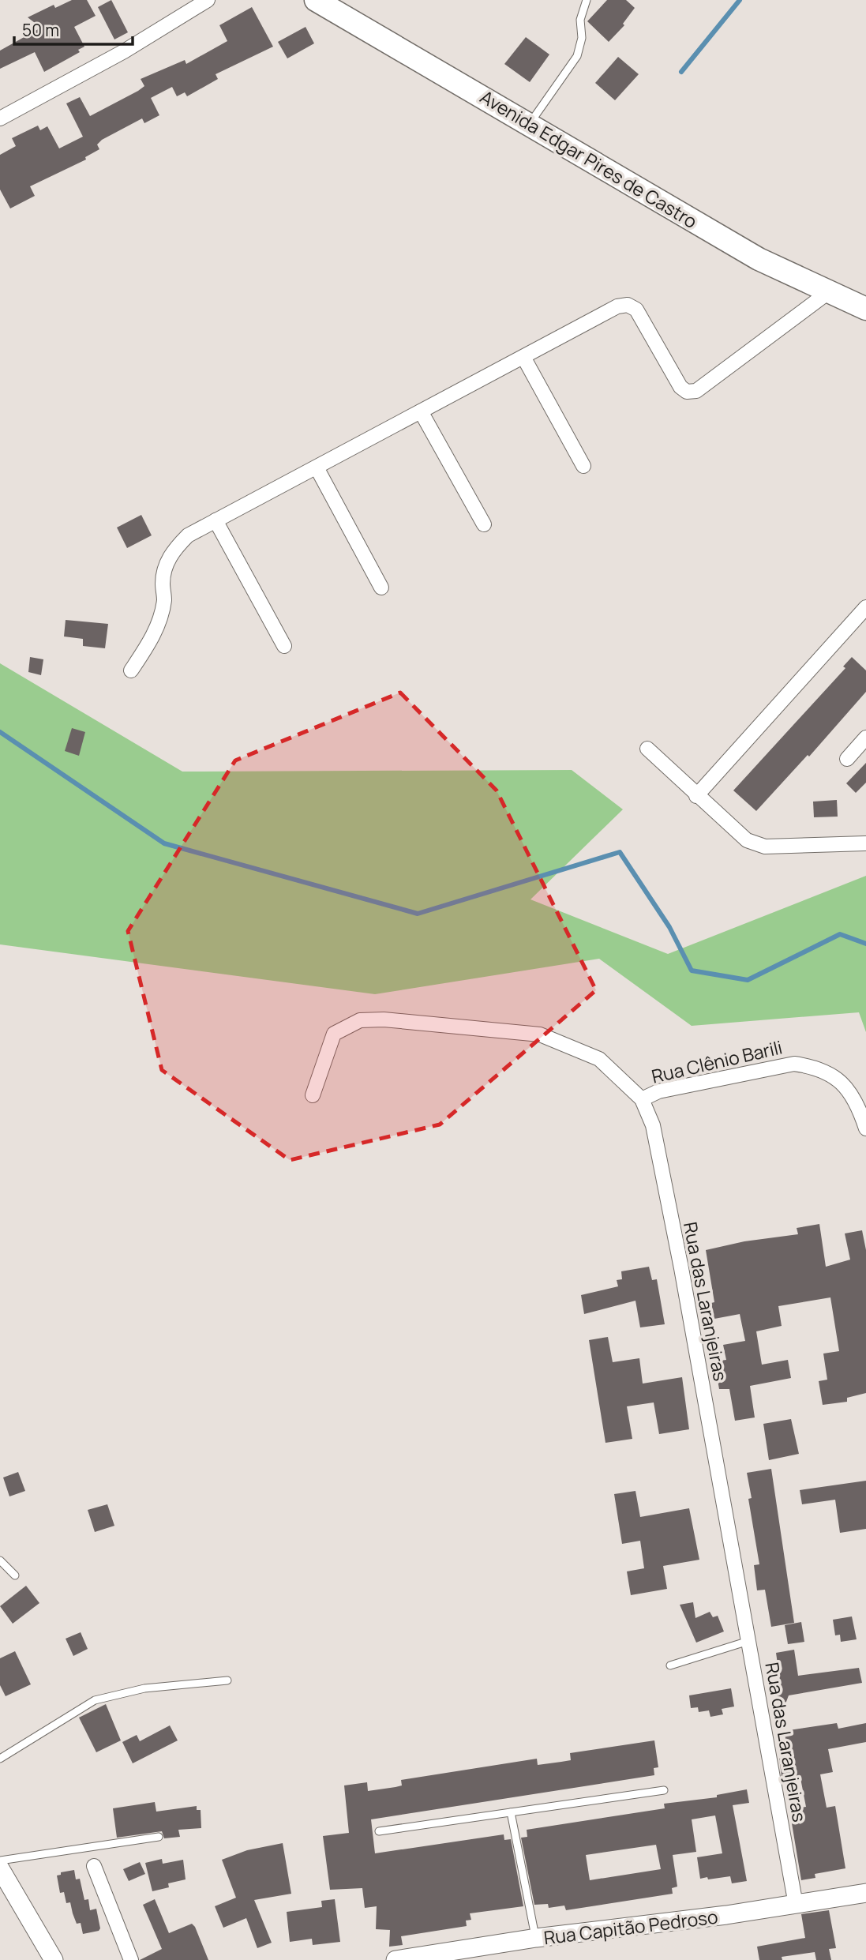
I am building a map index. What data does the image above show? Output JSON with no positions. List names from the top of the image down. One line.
{"streets":{"main road":["Avenida Edgar Pires de Castro"],"street":["Rua Clênio Barili","Rua das Laranjeiras","Rua Capitão Pedroso"]},"crossings":[["Rua Clênio Barili","Rua das Laranjeiras"],["Rua das Laranjeiras","Rua Capitão Pedroso"]],"scale_bar":"50 m"}
